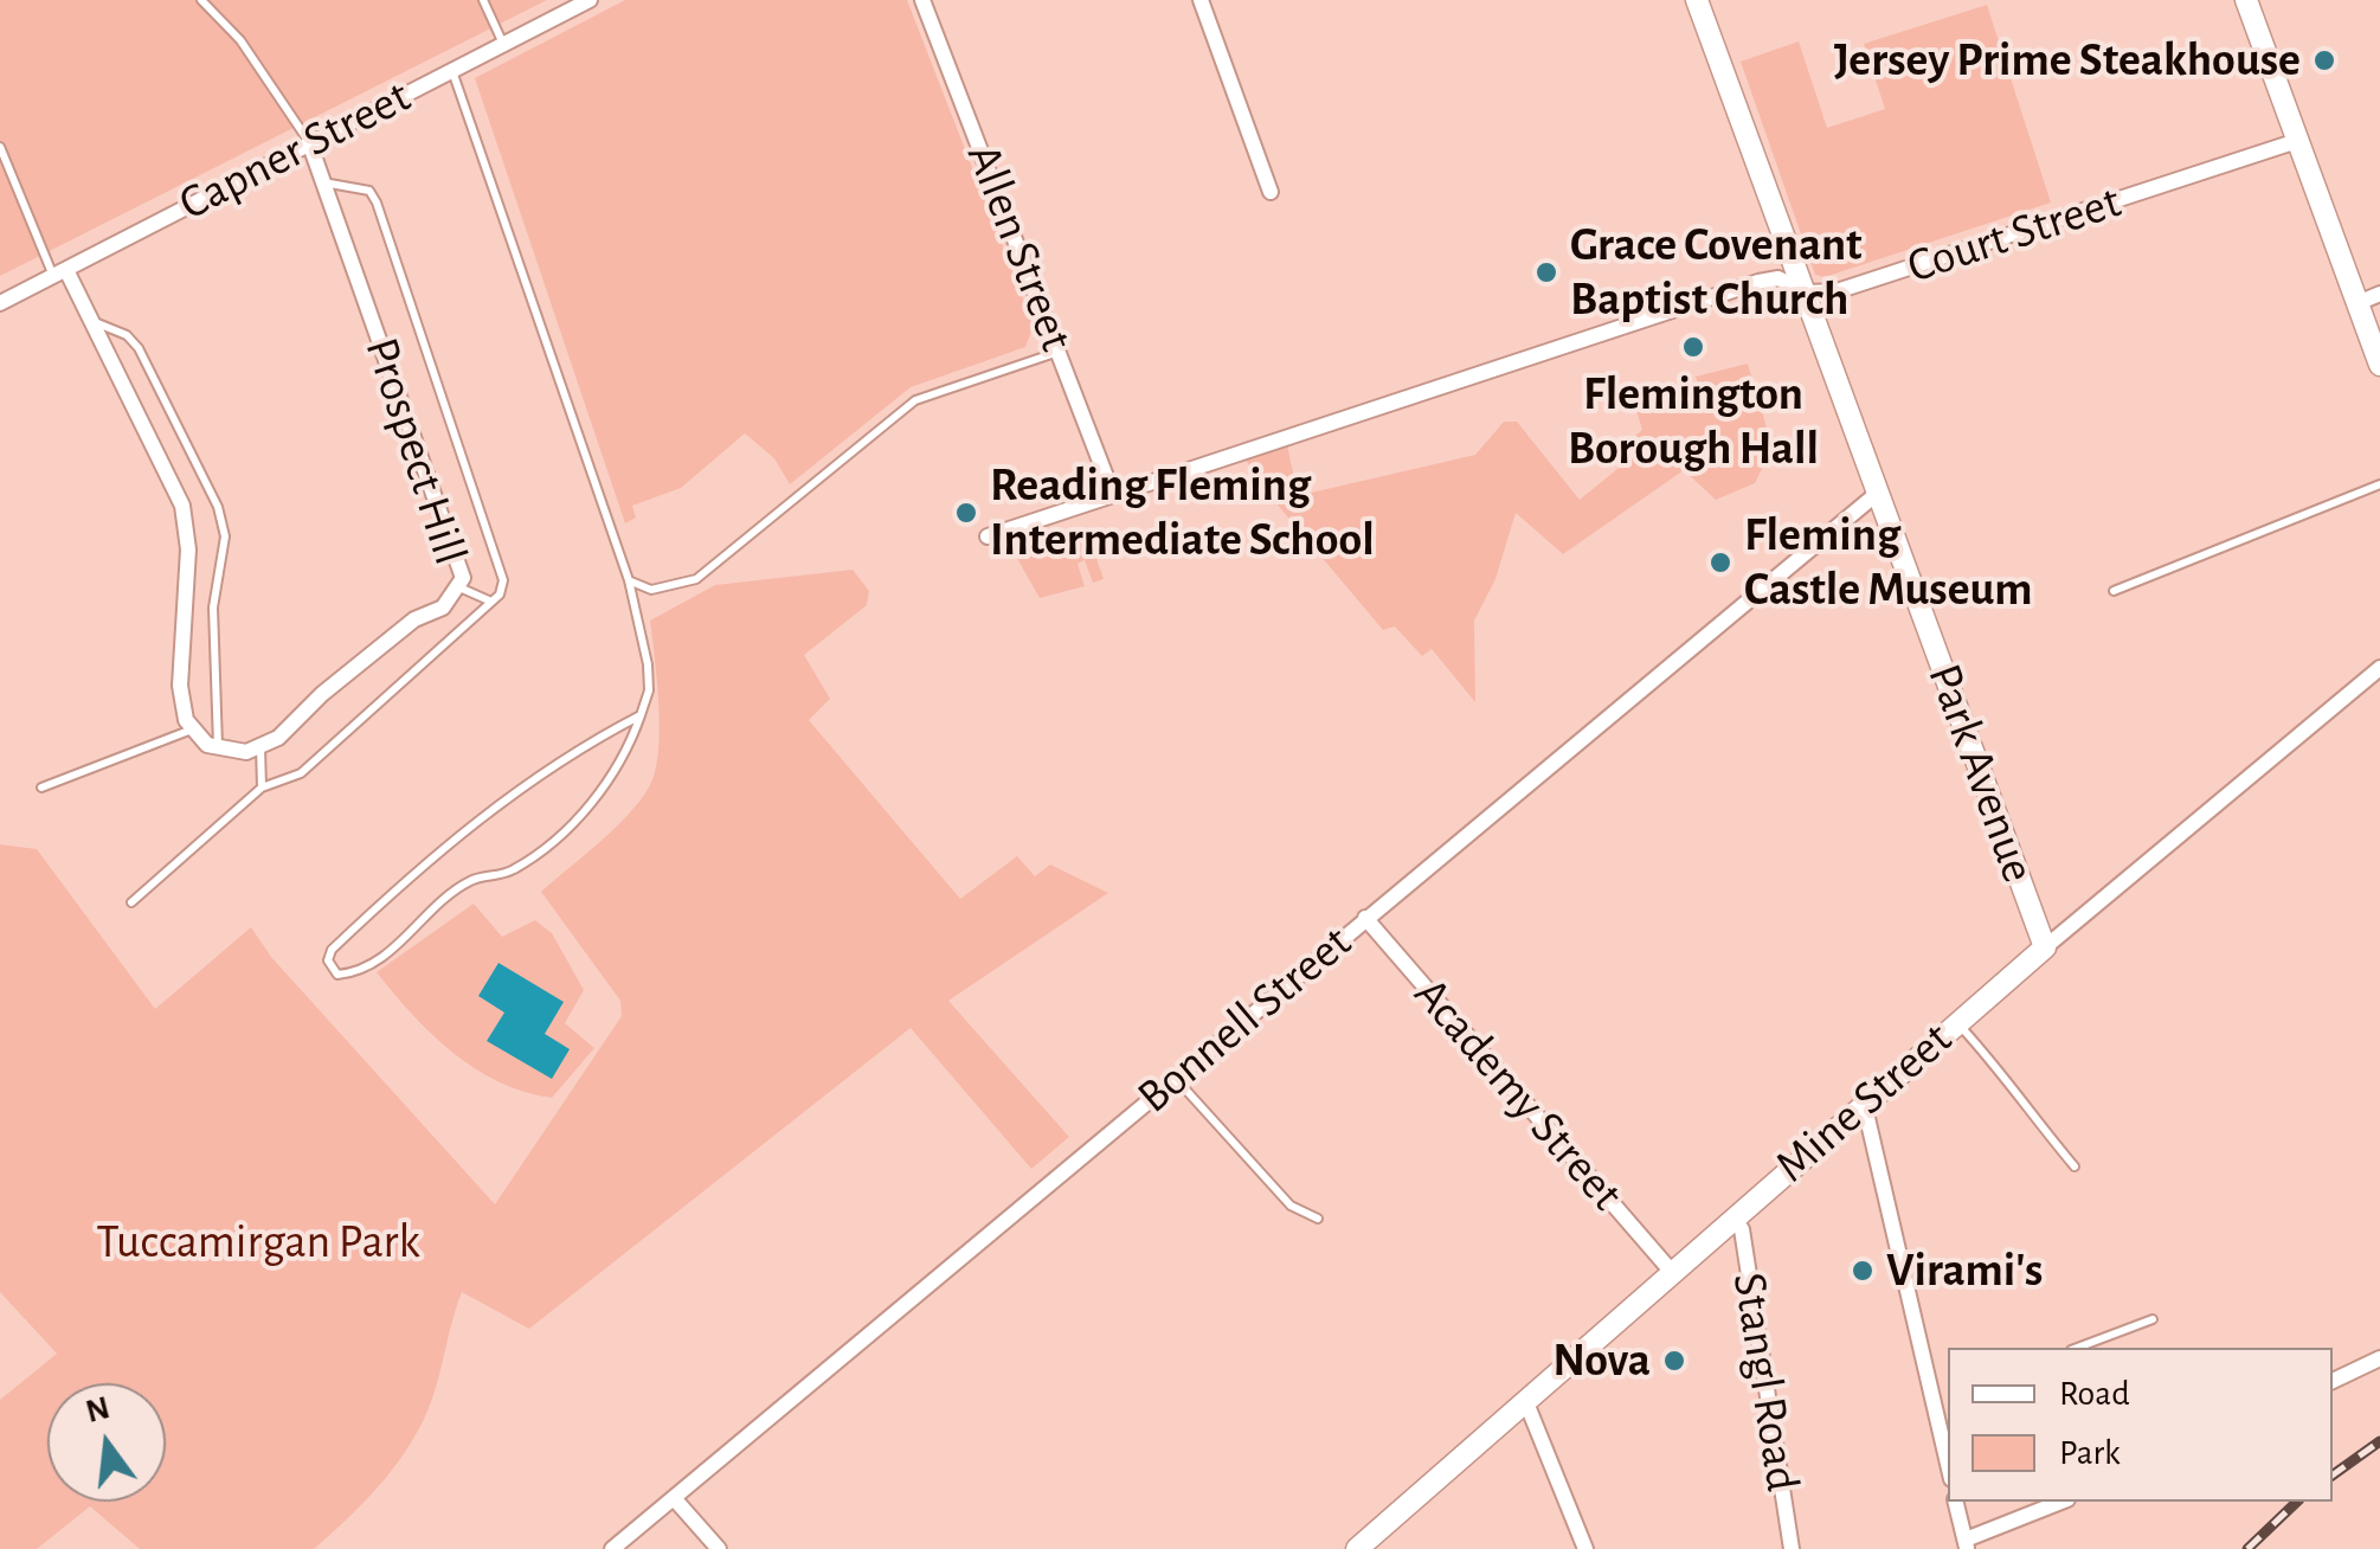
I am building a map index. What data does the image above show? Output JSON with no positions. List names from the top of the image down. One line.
{"streets":{"street":["Capner Street","Court Street","Allen Street","Prospect Hill","Park Avenue","Bonnell Street","Academy Street","Mine Street","Stangl Road"]},"crossings":[["Capner Street","Prospect Hill"],["Court Street","Allen Street"],["Court Street","Park Avenue"],["Park Avenue","Bonnell Street"],["Park Avenue","Mine Street"],["Bonnell Street","Academy Street"],["Academy Street","Mine Street"],["Mine Street","Stangl Road"]],"parks":["Tuccamirgan Park"],"places":["Jersey Prime Steakhouse","Grace Covenant Baptist Church","Flemington Borough Hall","Reading Fleming Intermediate School","Fleming Castle Museum","Virami's","Nova"],"legend":["Road","Park"],"north":"top"}
